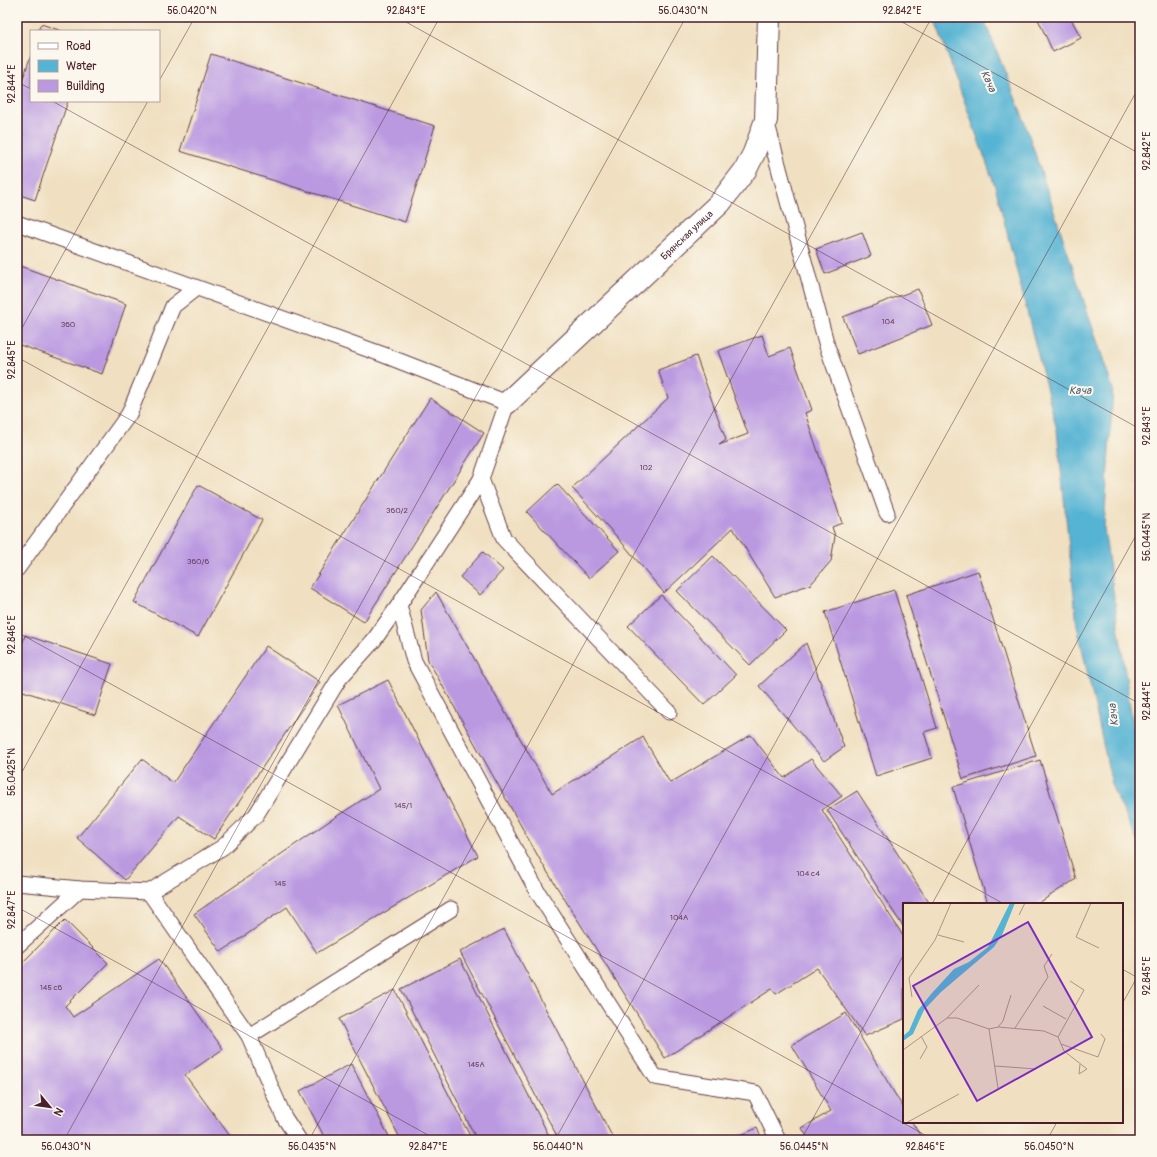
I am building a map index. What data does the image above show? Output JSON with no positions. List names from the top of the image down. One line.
{"streets":{"street":["Брянская улица"]},"water":["Кача"],"house_numbers":["104","360","102","360/2","360/6","145/1","104 с4","145","104А","145 с6","145А"],"legend":["Road","Water","Building"],"north":"bottom right","coordinates":["56.0420°N","92.843°E","56.0430°N","92.842°E","92.844°E","92.845°E","56.0445°N","92.846°E","56.0425°N","92.847°E","56.0435°N","56.0440°N","56.0450°N"]}
